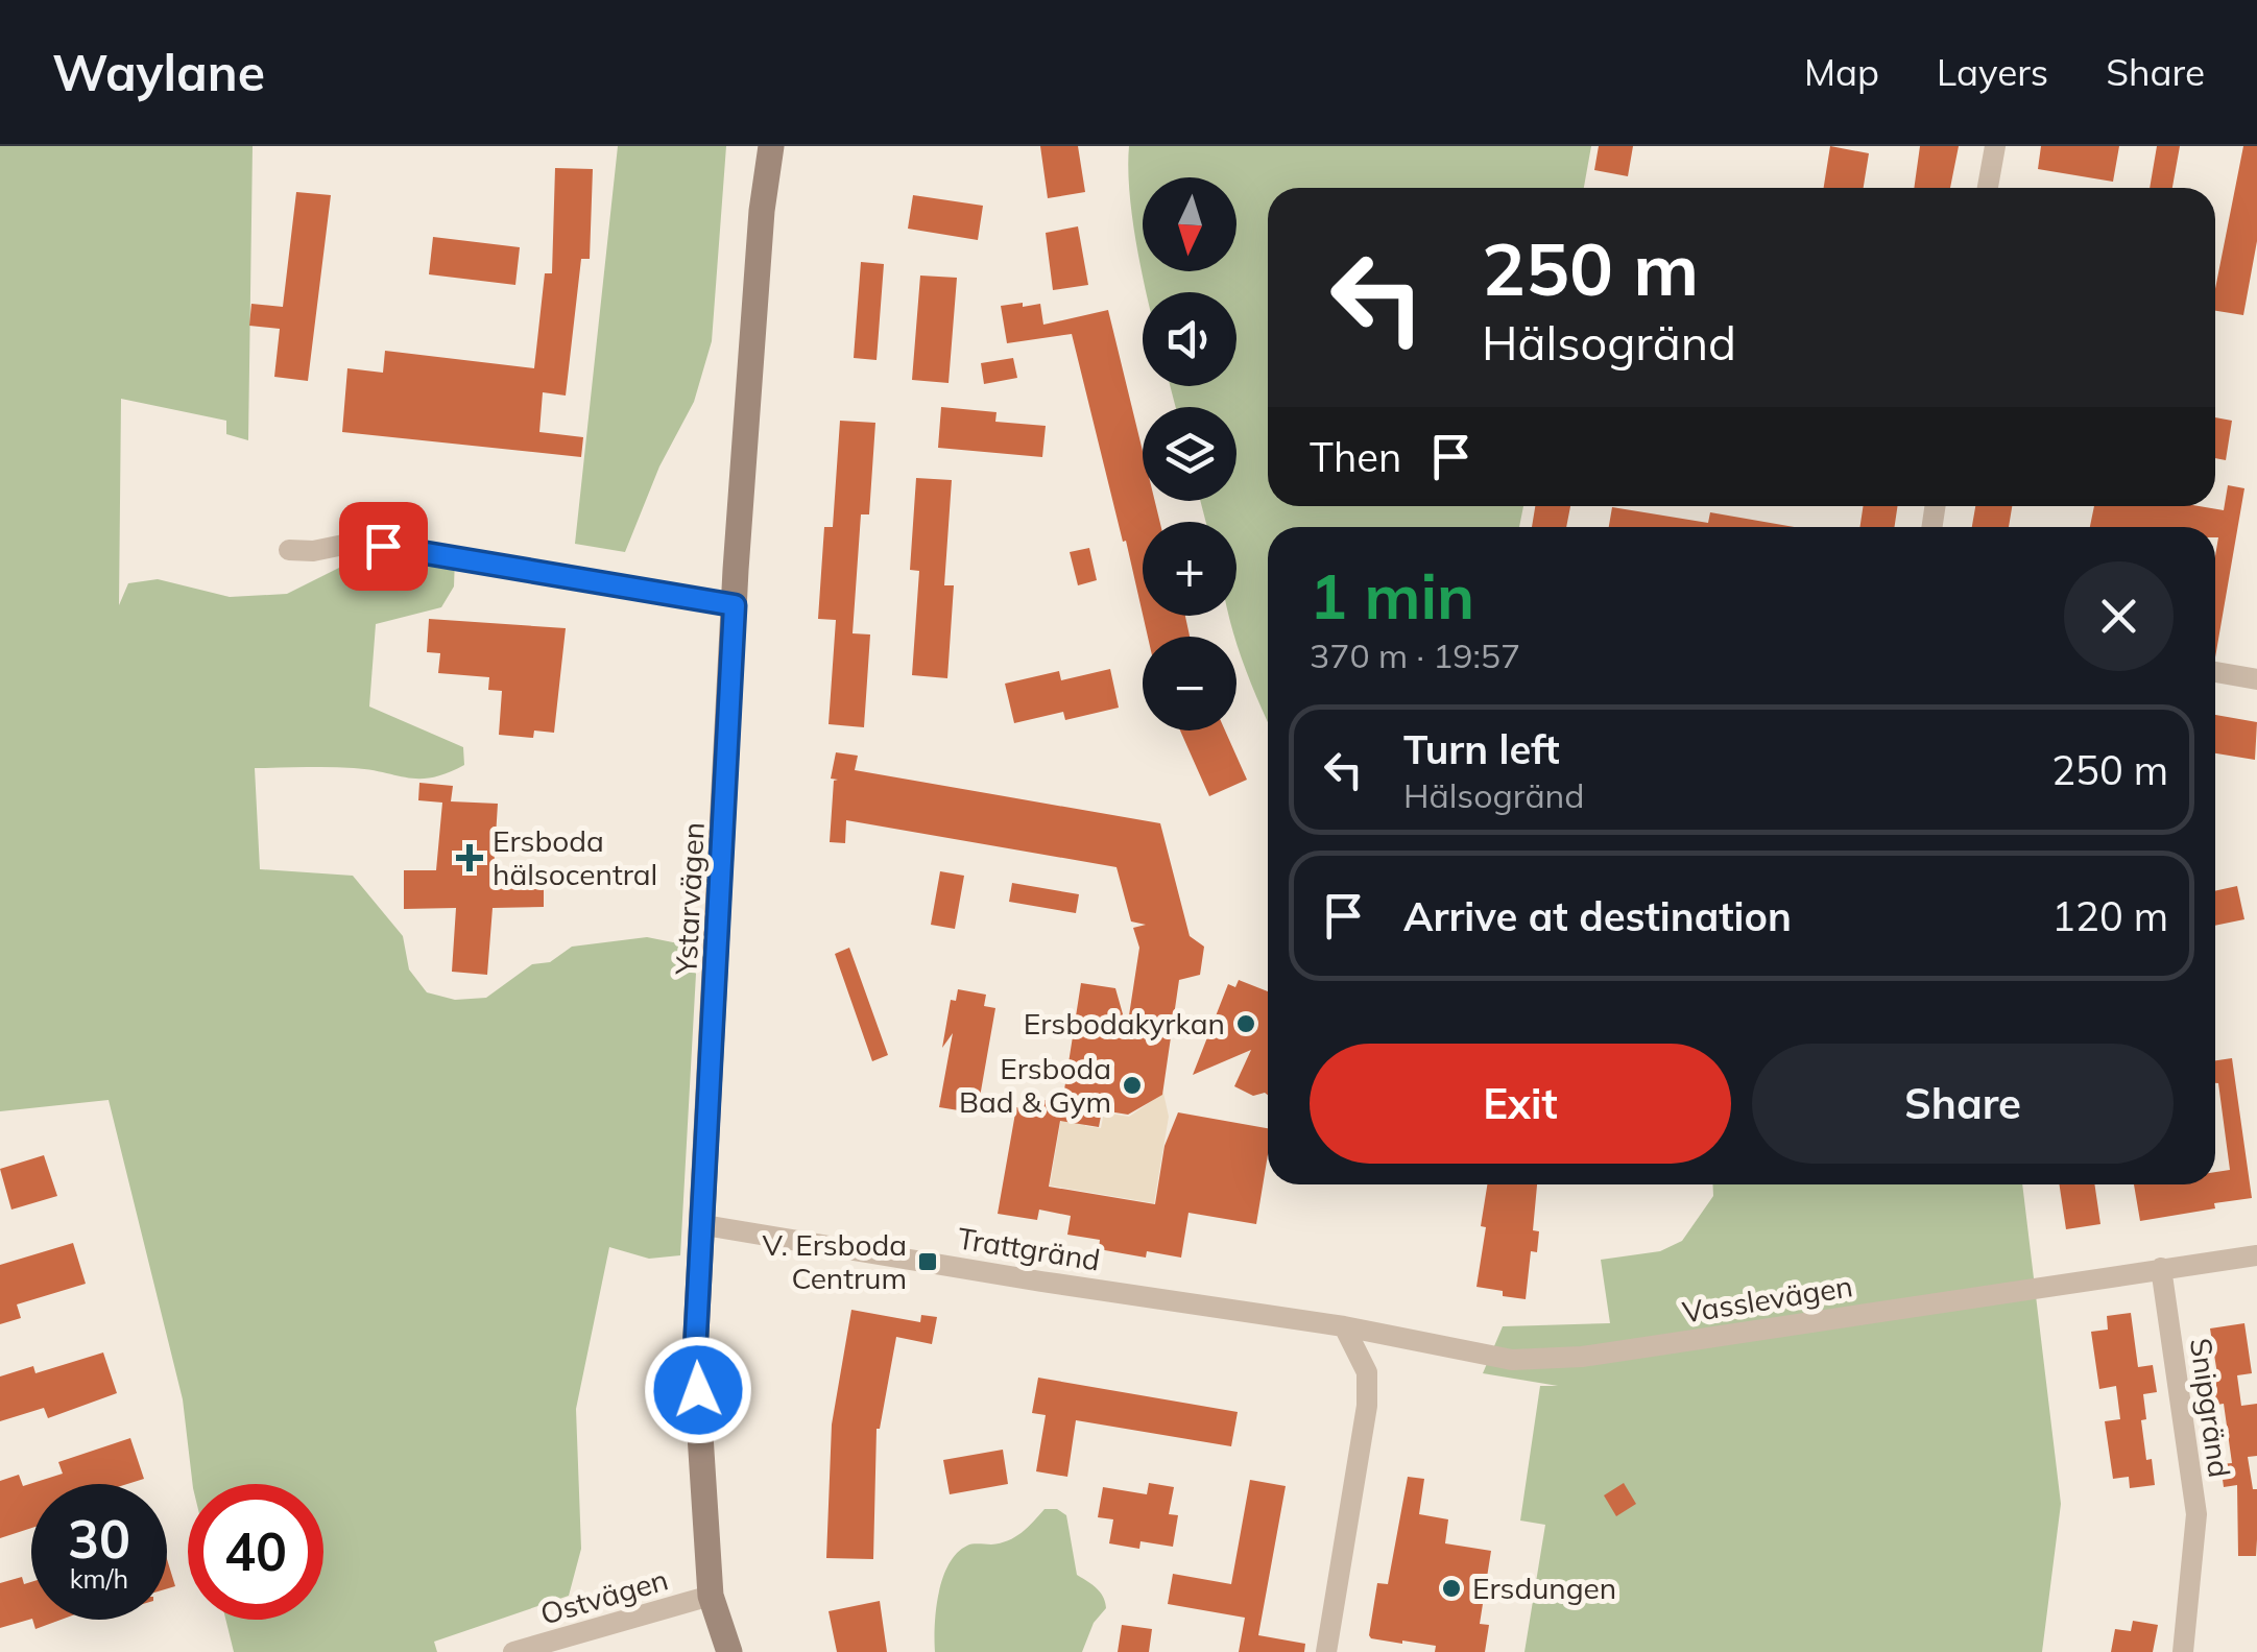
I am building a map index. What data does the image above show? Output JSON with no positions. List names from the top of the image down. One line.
{"streets":{"street":["Ystarvägen","Trattgränd","Vasslevägen","Snipgränd","Ostvägen"]},"crossings":[["Ystarvägen","Trattgränd"],["Ystarvägen","Ostvägen"],["Trattgränd","Vasslevägen"],["Vasslevägen","Snipgränd"]],"places":{"health":["Ersboda hälsocentral"],"other":["Ersbodakyrkan","Ersboda Bad & Gym","Ersdungen"],"transit":["V. Ersboda Centrum"]},"north":"bottom","page":{"header":"Waylane","nav":["Map","Layers","Share"],"map_buttons":["+","−"],"turn":["250 m","Hälsogränd"],"then":"Then","heading":["1 min","370 m · 19:57"],"list":[{"name":"Turn left","note":"Hälsogränd","value":"250 m"},{"name":"Arrive at destination","value":"120 m"}],"buttons":["Exit","Share"],"speed":"30 km/h","limit":"40"}}
